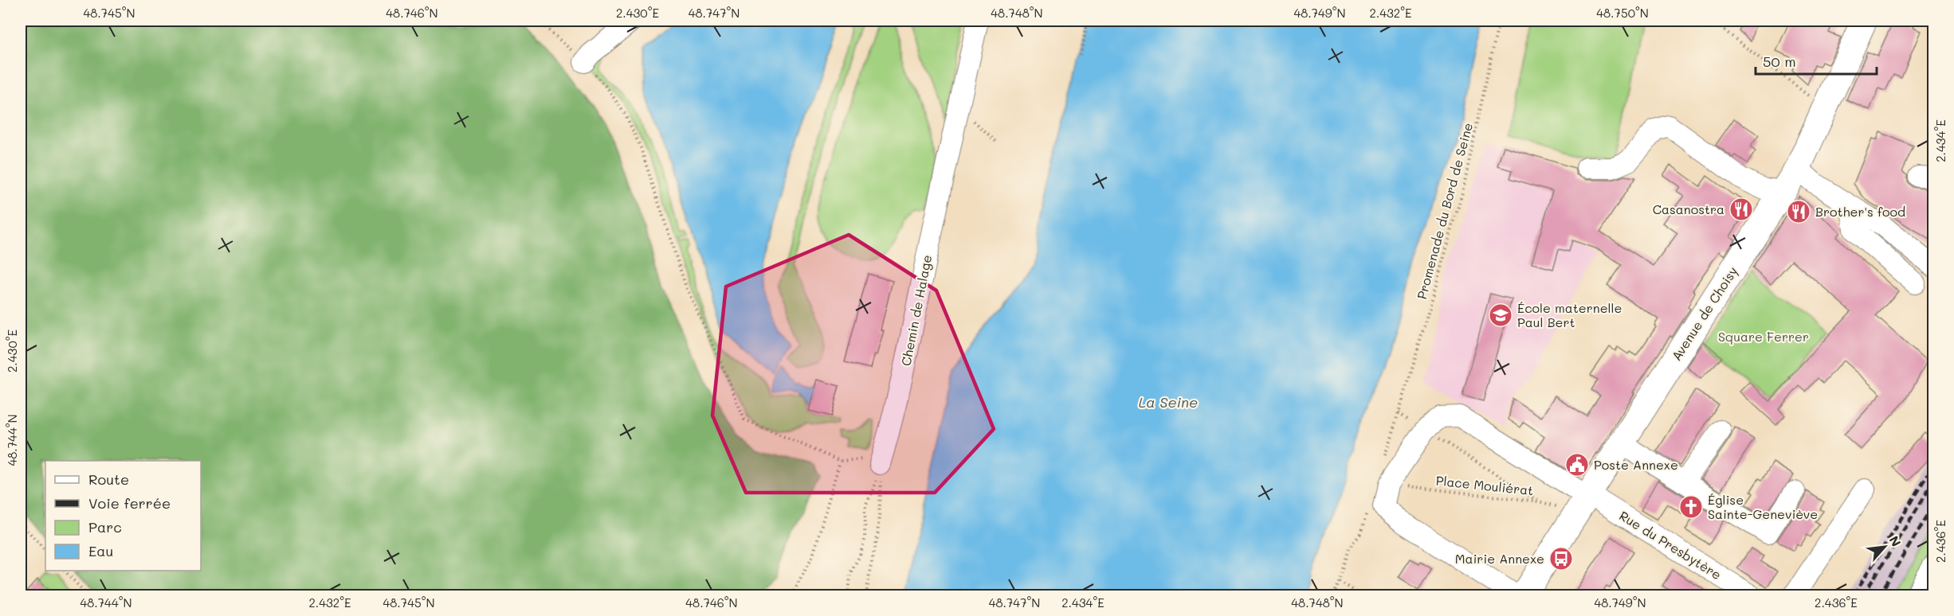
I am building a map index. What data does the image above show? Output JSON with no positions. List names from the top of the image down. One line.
{"streets":{"main road":["Avenue de Choisy"],"street":["Chemin de Halage","Rue du Presbytère"],"path":["Promenade du Bord de Seine","Place Mouliérat"]},"crossings":[["Avenue de Choisy","Place Mouliérat"],["Avenue de Choisy","Rue du Presbytère"],["Place Mouliérat","Rue du Presbytère"]],"water":["La Seine"],"parks":["Square Ferrer"],"places":{"restaurant":["Casanostra","Brother's food"],"school or university":["École maternelle Paul Bert"],"public building":["Poste Annexe"],"church":["Église Sainte-Geneviève"],"bus stop":["Mairie Annexe"]},"legend":["Route","Voie ferrée","Parc","Eau"],"scale_bar":"50 m","north":"top right","coordinates":["48.745°N","48.746°N","2.430°E","48.747°N","48.748°N","48.749°N","2.432°E","48.750°N","2.434°E","48.744°N","2.436°E"]}
